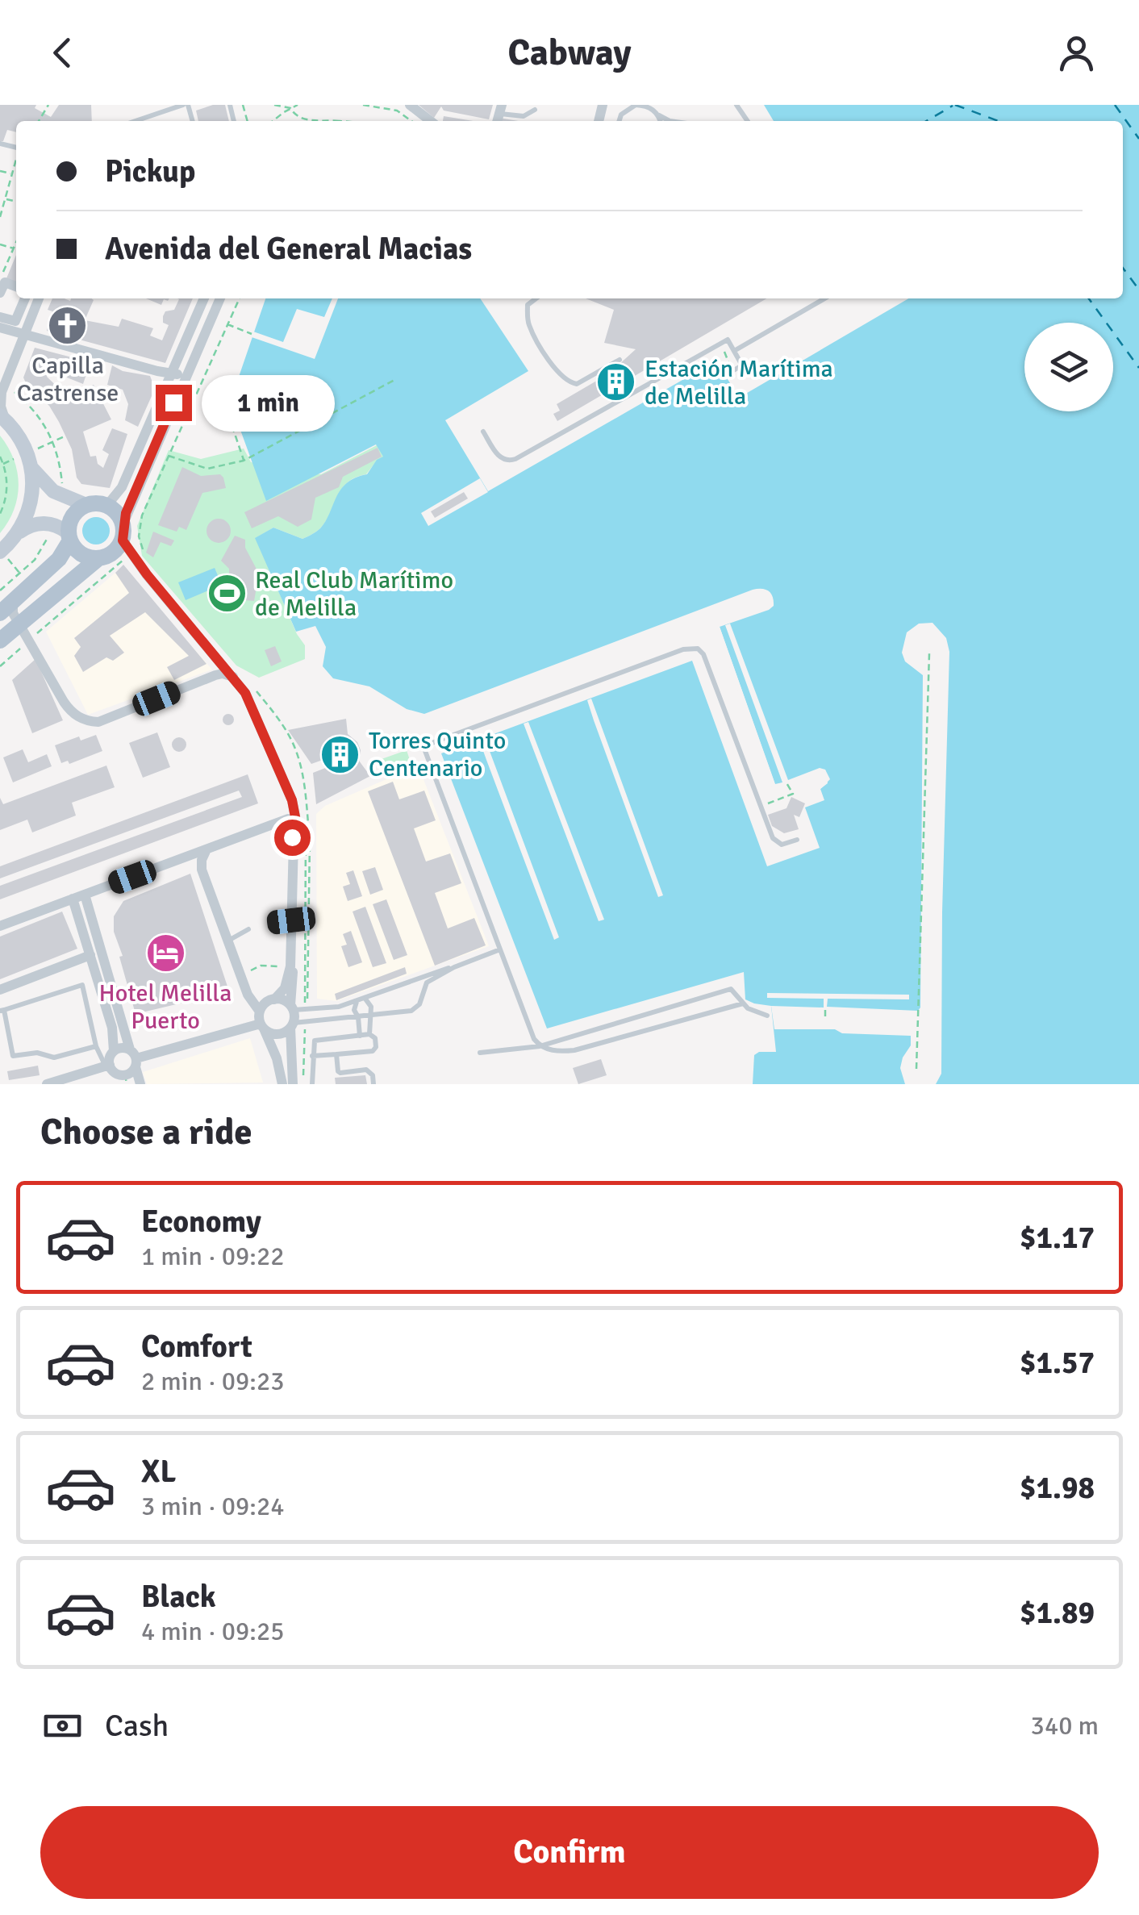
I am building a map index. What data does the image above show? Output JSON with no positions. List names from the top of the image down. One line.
{"places":{"church":["Capilla Castrense"],"building":["Estación Marítima de Melilla","Torres Quinto Centenario"],"sports":["Real Club Marítimo de Melilla"],"hotel":["Hotel Melilla Puerto"]},"page":{"header":"Cabway","banner":["Pickup","Avenida del General Macias"],"bubble":"1 min","heading":"Choose a ride","list":[{"name":"Economy","note":"1 min · 09:22","value":"$1.17"},{"name":"Comfort","note":"2 min · 09:23","value":"$1.57"},{"name":"XL","note":"3 min · 09:24","value":"$1.98"},{"name":"Black","note":"4 min · 09:25","value":"$1.89"}],"pay":["Cash","340 m"],"buttons":"Confirm"}}
